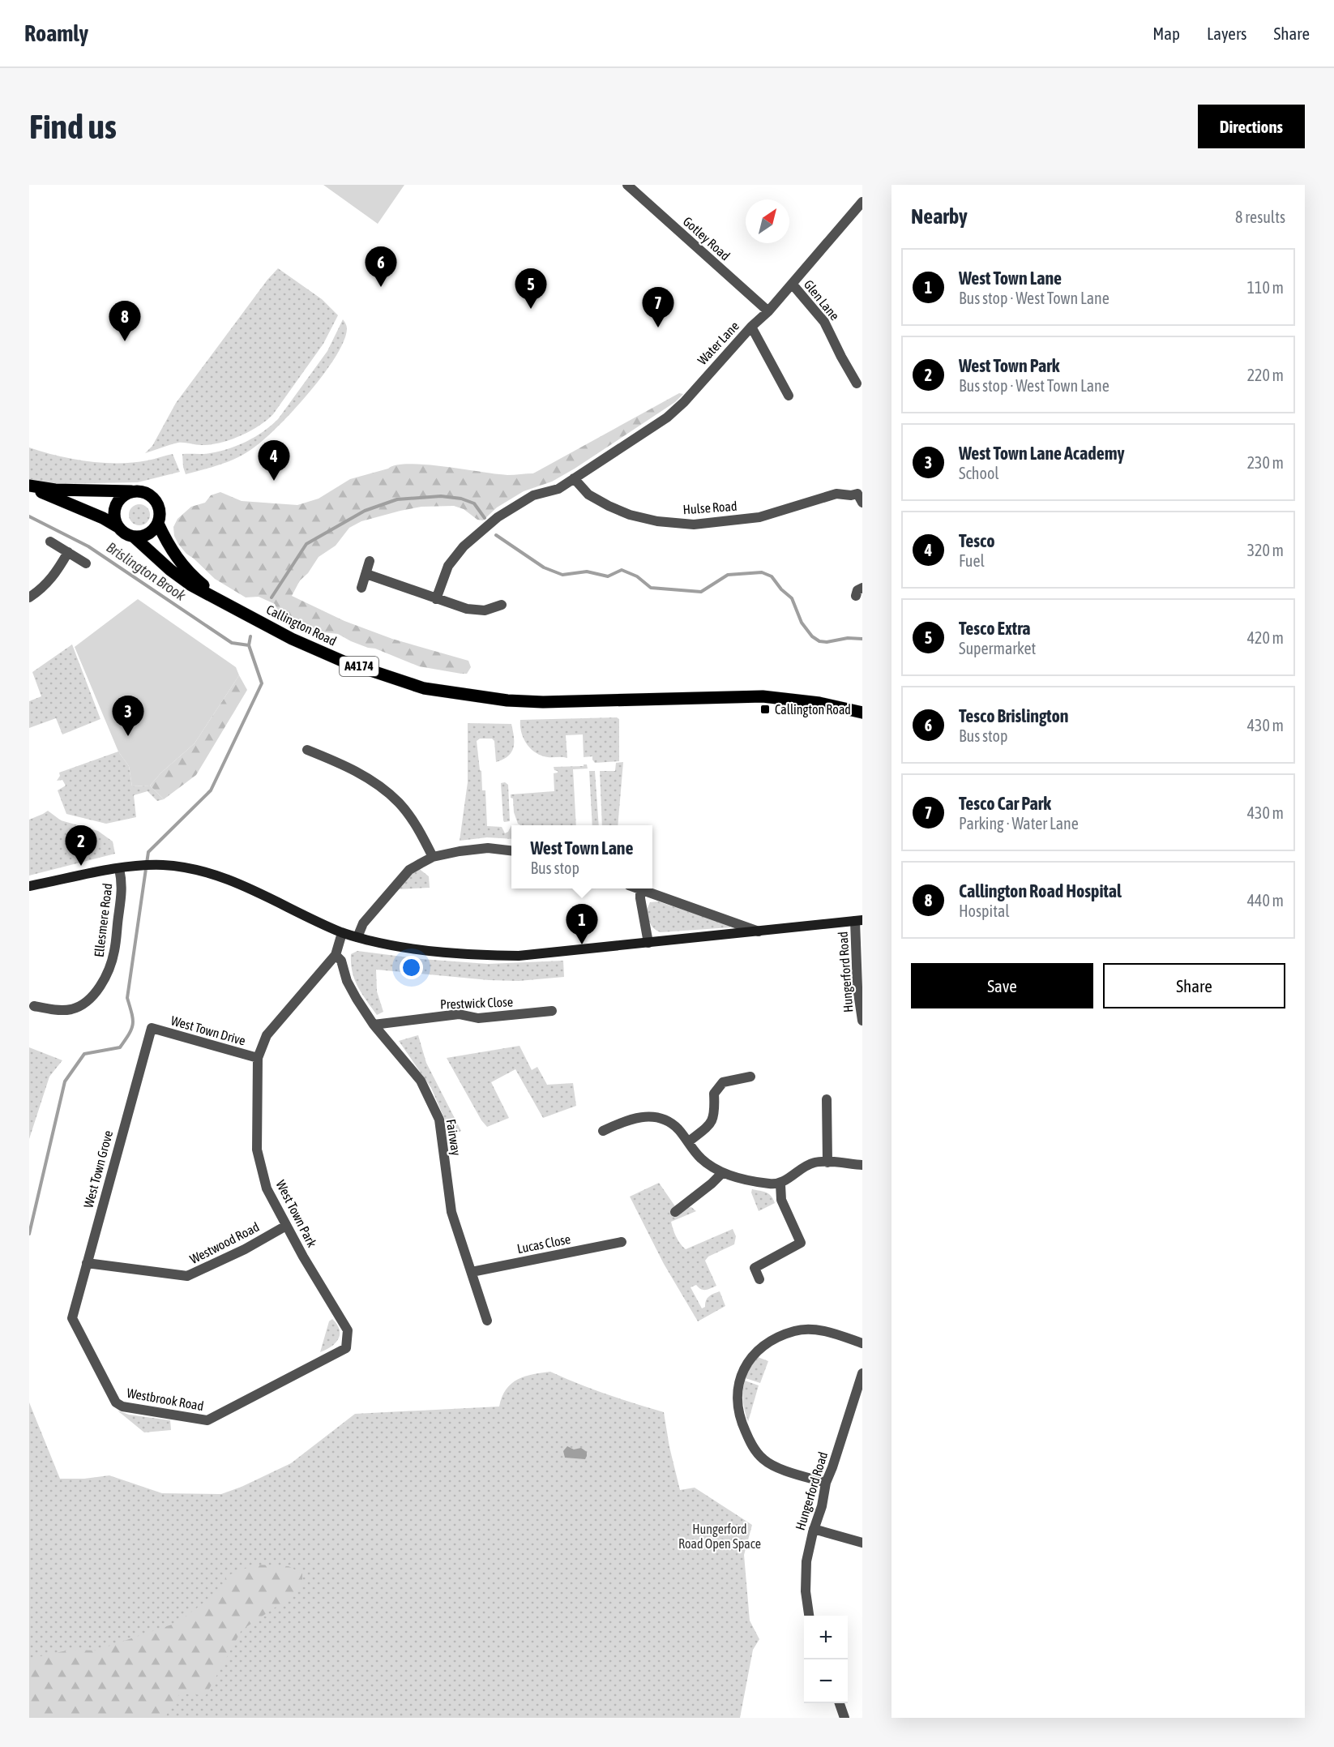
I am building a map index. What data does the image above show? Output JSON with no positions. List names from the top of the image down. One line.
{"streets":{"main road":["Callington Road","A4174"],"street":["Gotley Road","Glen Lane","Water Lane","Hulse Road","Ellesmere Road","Hungerford Road","Prestwick Close","West Town Drive","Fairway","West Town Grove","West Town Park","Westwood Road","Lucas Close","Westbrook Road"]},"crossings":[["Gotley Road","Water Lane"],["Glen Lane","Water Lane"],["Water Lane","Hulse Road"],["Callington Road","A4174"],["Prestwick Close","Fairway"],["West Town Drive","West Town Grove"],["West Town Drive","West Town Park"],["Fairway","West Town Park"],["Fairway","Lucas Close"],["West Town Grove","Westwood Road"],["West Town Grove","Westbrook Road"],["West Town Park","Westwood Road"],["West Town Park","Westbrook Road"]],"water":["Brislington Brook"],"parks":["Hungerford Road Open Space"],"places":{"transit":["Callington Road"]},"north":"top right","page":{"header":"Roamly","nav":["Map","Layers","Share"],"buttons":["Directions",["Save","Share"]],"title":"Find us","heading":["Nearby","8 results"],"pins":["6","5","7","8","4","3","2","1"],"list":[{"mark":"1","name":"West Town Lane","note":"Bus stop · West Town Lane","value":"110 m"},{"mark":"2","name":"West Town Park","note":"Bus stop · West Town Lane","value":"220 m"},{"mark":"3","name":"West Town Lane Academy","note":"School","value":"230 m"},{"mark":"4","name":"Tesco","note":"Fuel","value":"320 m"},{"mark":"5","name":"Tesco Extra","note":"Supermarket","value":"420 m"},{"mark":"6","name":"Tesco Brislington","note":"Bus stop","value":"430 m"},{"mark":"7","name":"Tesco Car Park","note":"Parking · Water Lane","value":"430 m"},{"mark":"8","name":"Callington Road Hospital","note":"Hospital","value":"440 m"}],"popup":["West Town Lane","Bus stop"],"map_buttons":["+","−"]}}
